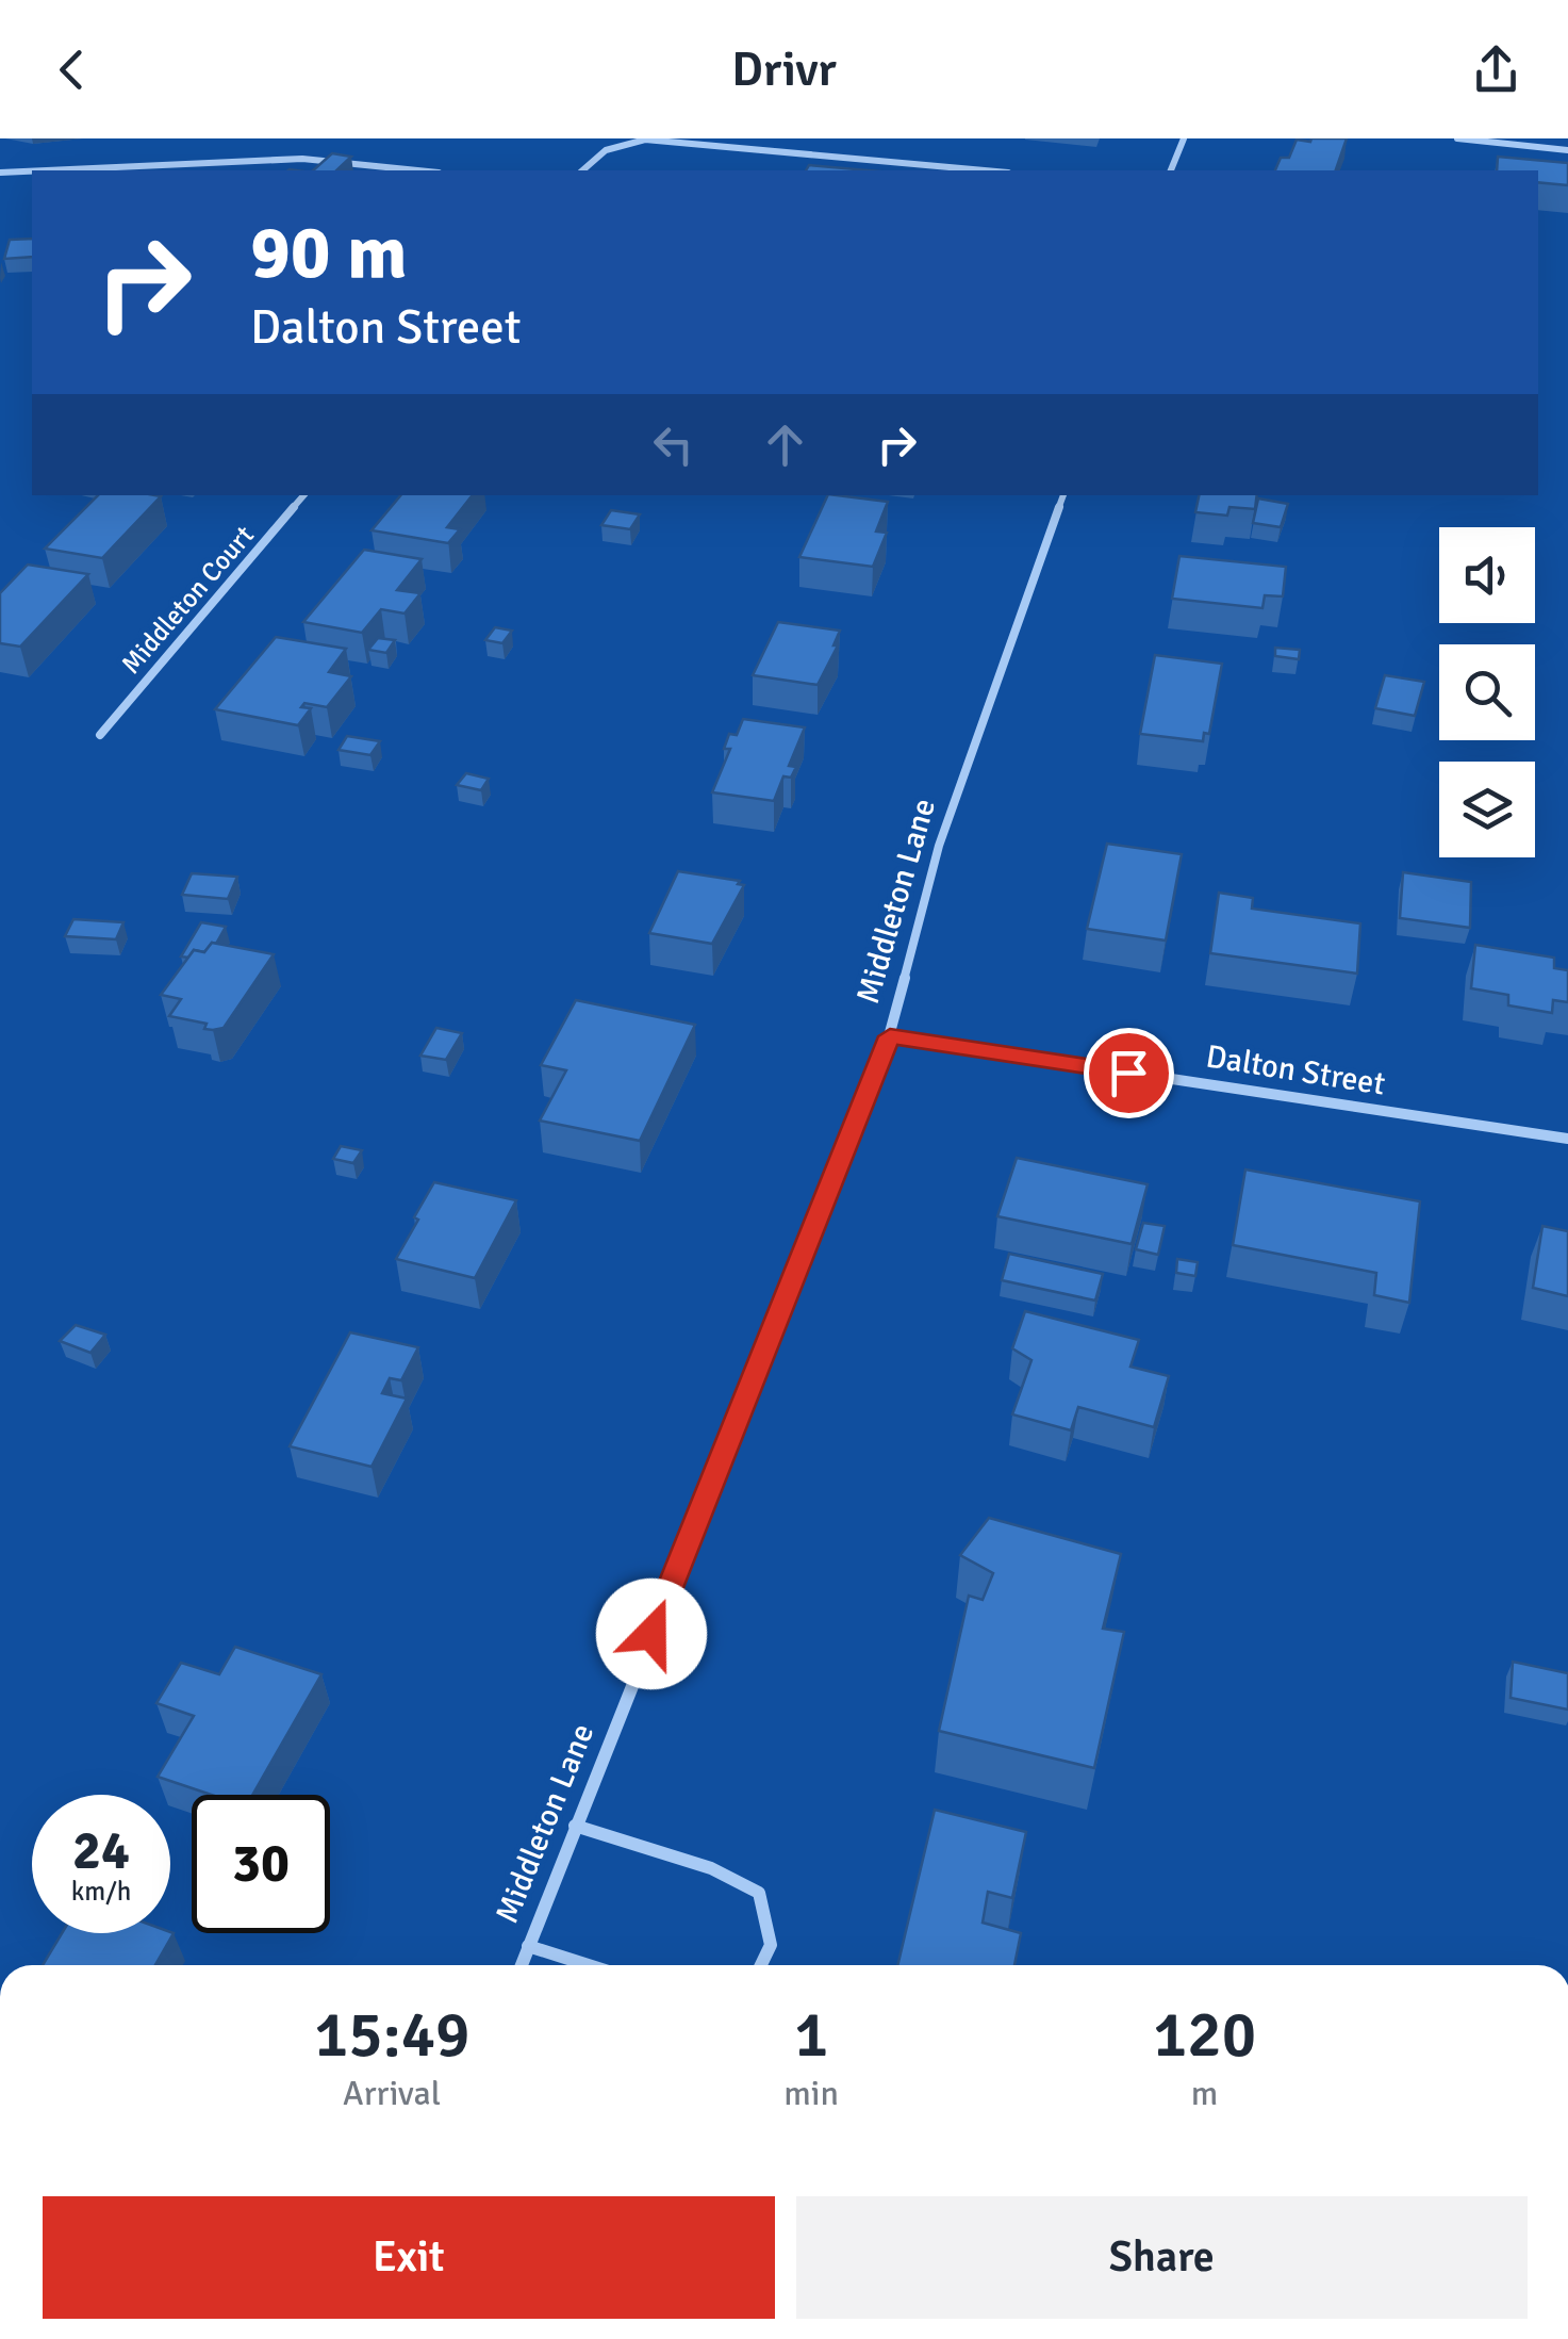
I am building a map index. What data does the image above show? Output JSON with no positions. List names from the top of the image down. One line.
{"streets":{"street":["Middleton Court","Middleton Lane","Dalton Street"]},"crossings":[["Middleton Lane","Dalton Street"]],"page":{"header":"Drivr","turn":["90 m","Dalton Street"],"speed":"24 km/h","limit":"30","eta":["15:49","Arrival","1","min","120","m"],"buttons":["Exit","Share"]}}
